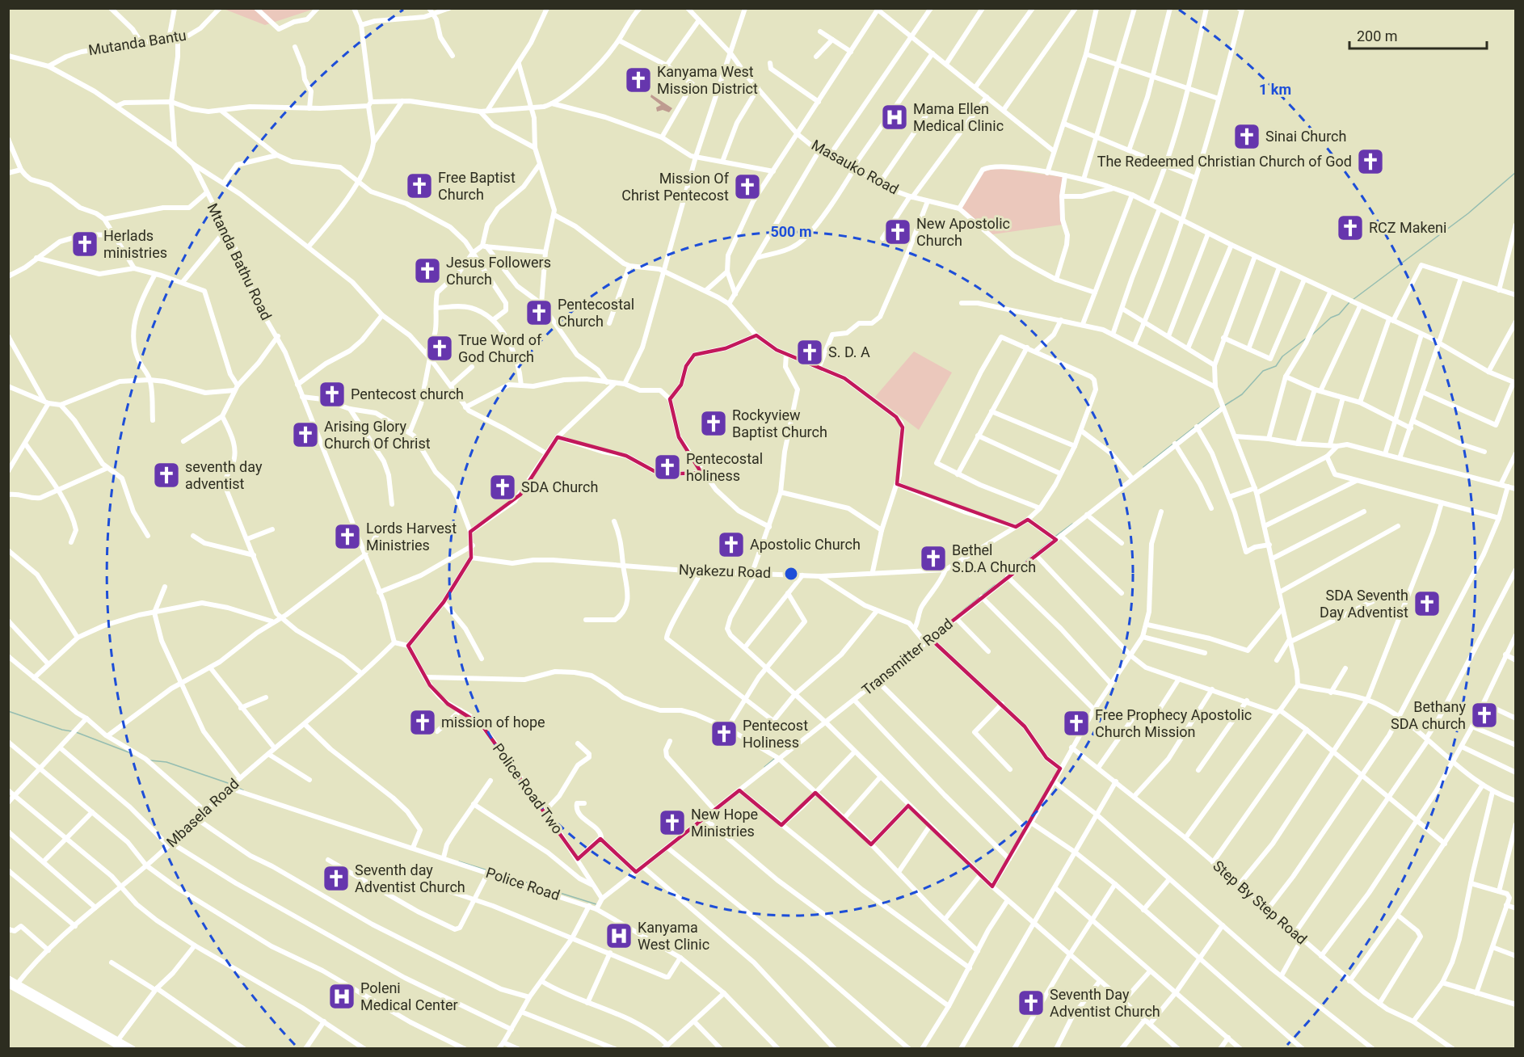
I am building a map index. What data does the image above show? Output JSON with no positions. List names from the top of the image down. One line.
{"streets":{"street":["Mutanda Bantu","Masauko Road","Mtanda Bathu Road","Nyakezu Road","Transmitter Road","Police Road Two","Mbasela Road","Police Road","Step By Step Road"]},"crossings":[["Mutanda Bantu","Mtanda Bathu Road"],["Mtanda Bathu Road","Mbasela Road"],["Transmitter Road","Police Road Two"],["Transmitter Road","Police Road"],["Mbasela Road","Police Road"]],"places":{"church":["Kanyama West Mission District","Sinai Church","The Redeemed Christian Church of God","Free Baptist Church","Mission Of Christ Pentecost","RCZ Makeni","New Apostolic Church","Herlads ministries","Jesus Followers Church","Pentecostal Church","True Word of God Church","S. D. A","Pentecost church","Rockyview Baptist Church","Arising Glory Church Of Christ","Pentecostal holiness","seventh day adventist","SDA Church","Lords Harvest Ministries","Apostolic Church","Bethel S.D.A Church","SDA Seventh Day Adventist","Bethany SDA church","mission of hope","Free Prophecy Apostolic Church Mission","Pentecost Holiness","New Hope Ministries","Seventh day Adventist Church","Seventh Day Adventist Church"],"hospital":["Mama Ellen Medical Clinic","Kanyama West Clinic","Poleni Medical Center"]},"scale_bar":"200 m","rings":["1 km","500 m"]}
